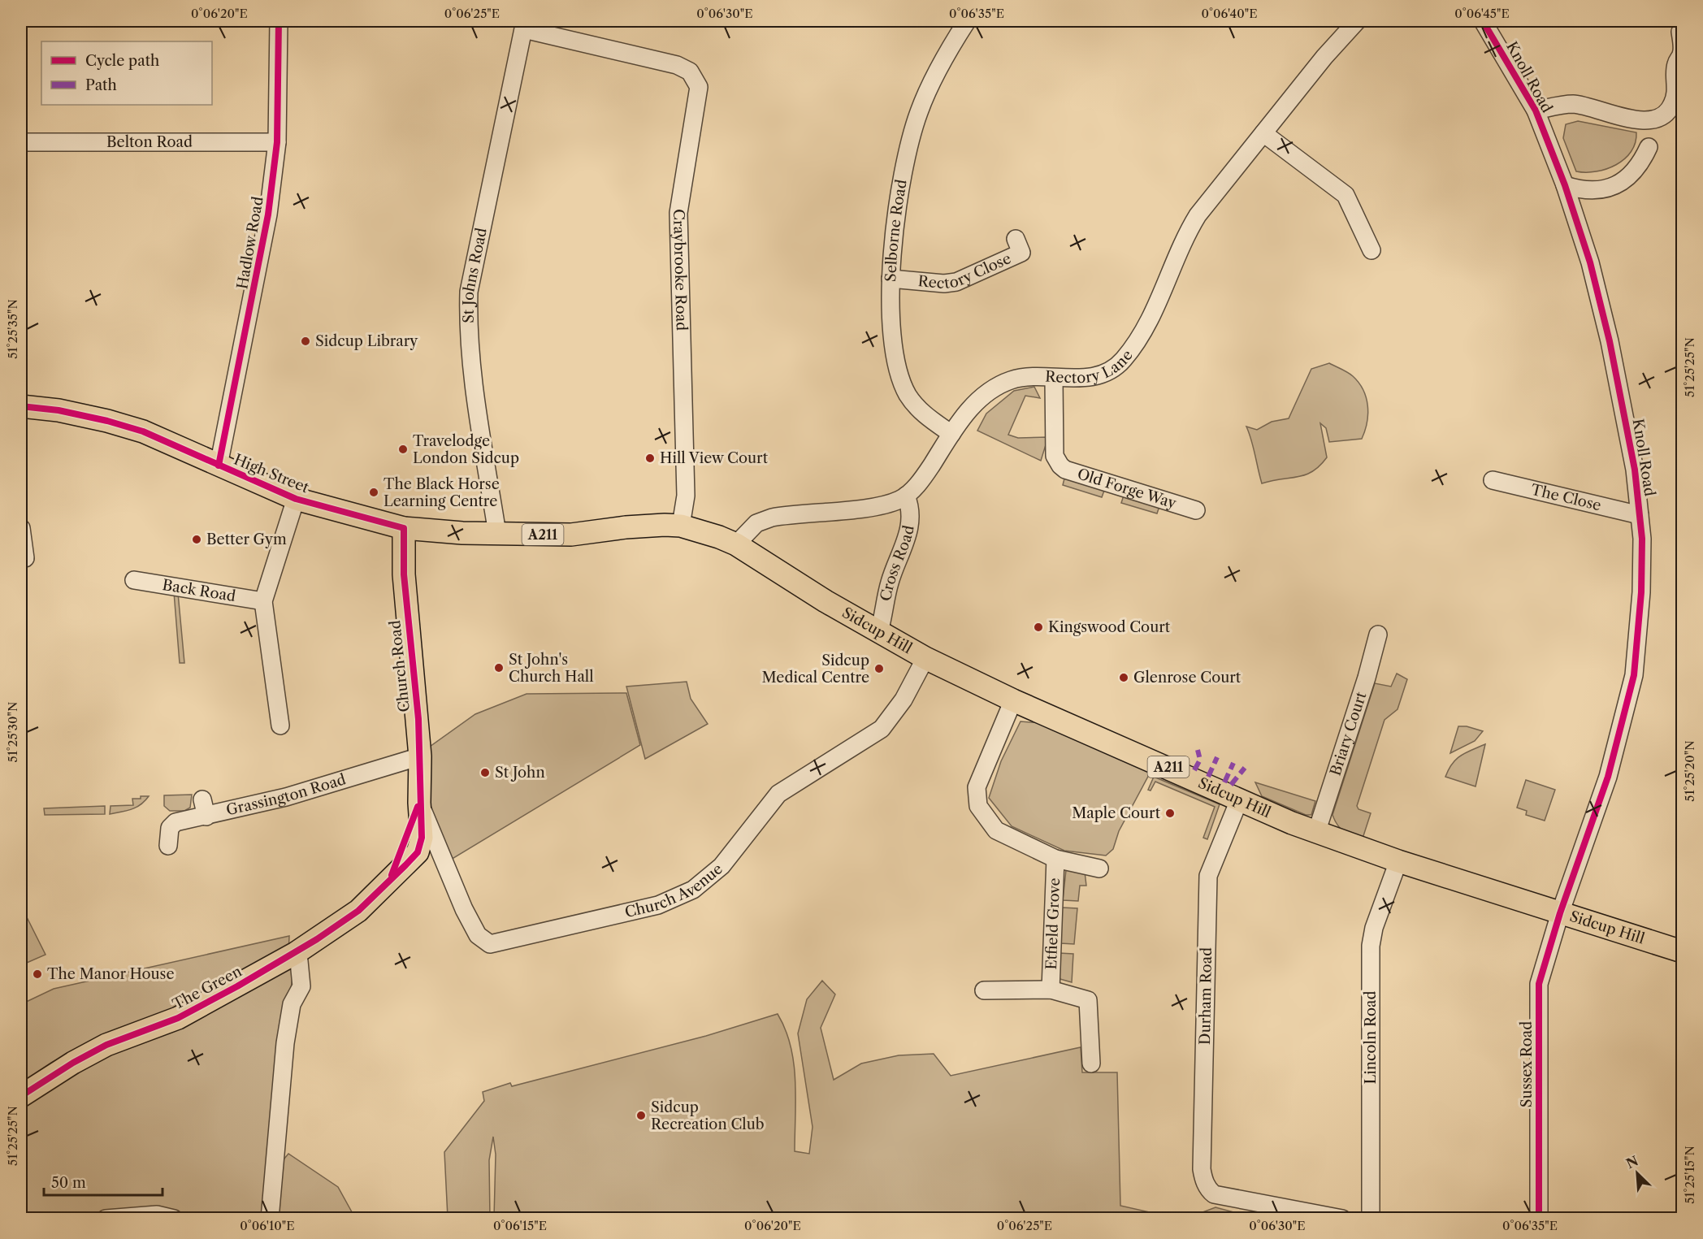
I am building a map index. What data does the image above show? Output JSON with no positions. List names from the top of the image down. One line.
{"streets":{"main road":["High Street","A211","Sidcup Hill","Church Road","The Green"],"street":["Knoll Road","Belton Road","Selborne Road","Hadlow Road","Rectory Close","Craybrooke Road","St Johns Road","Rectory Lane","Old Forge Way","The Close","Cross Road","Back Road","Briary Court","Grassington Road","Church Avenue","Etfield Grove","Durham Road","Lincoln Road","Sussex Road"]},"crossings":[["Knoll Road","The Close"],["Knoll Road","Sidcup Hill"],["Knoll Road","Sussex Road"],["Belton Road","Hadlow Road"],["Selborne Road","Rectory Close"],["Selborne Road","Rectory Lane"],["Hadlow Road","High Street"],["Craybrooke Road","St Johns Road"],["Craybrooke Road","High Street"],["Craybrooke Road","Sidcup Hill"],["St Johns Road","High Street"],["Rectory Lane","Old Forge Way"],["Rectory Lane","Cross Road"],["Rectory Lane","Sidcup Hill"],["High Street","Sidcup Hill"],["High Street","Church Road"],["Cross Road","Sidcup Hill"],["Sidcup Hill","Briary Court"],["Sidcup Hill","Church Avenue"],["Sidcup Hill","Etfield Grove"],["Sidcup Hill","Durham Road"],["Sidcup Hill","Lincoln Road"],["Sidcup Hill","Sussex Road"],["Church Road","Grassington Road"],["Church Road","Church Avenue"],["Church Road","The Green"],["Church Avenue","The Green"]],"places":["Sidcup Library","Travelodge London Sidcup","Hill View Court","The Black Horse Learning Centre","Better Gym","Kingswood Court","St John's Church Hall","Sidcup Medical Centre","Glenrose Court","St John","Maple Court","The Manor House","Sidcup Recreation Club"],"legend":["Cycle path","Path"],"scale_bar":"50 m","north":"top left","coordinates":["0°06'20\"E","0°06'25\"E","0°06'30\"E","0°06'35\"E","0°06'40\"E","0°06'45\"E","51°25'35\"N","51°25'25\"N","51°25'30\"N","51°25'20\"N","51°25'15\"N","0°06'10\"E","0°06'15\"E"]}
